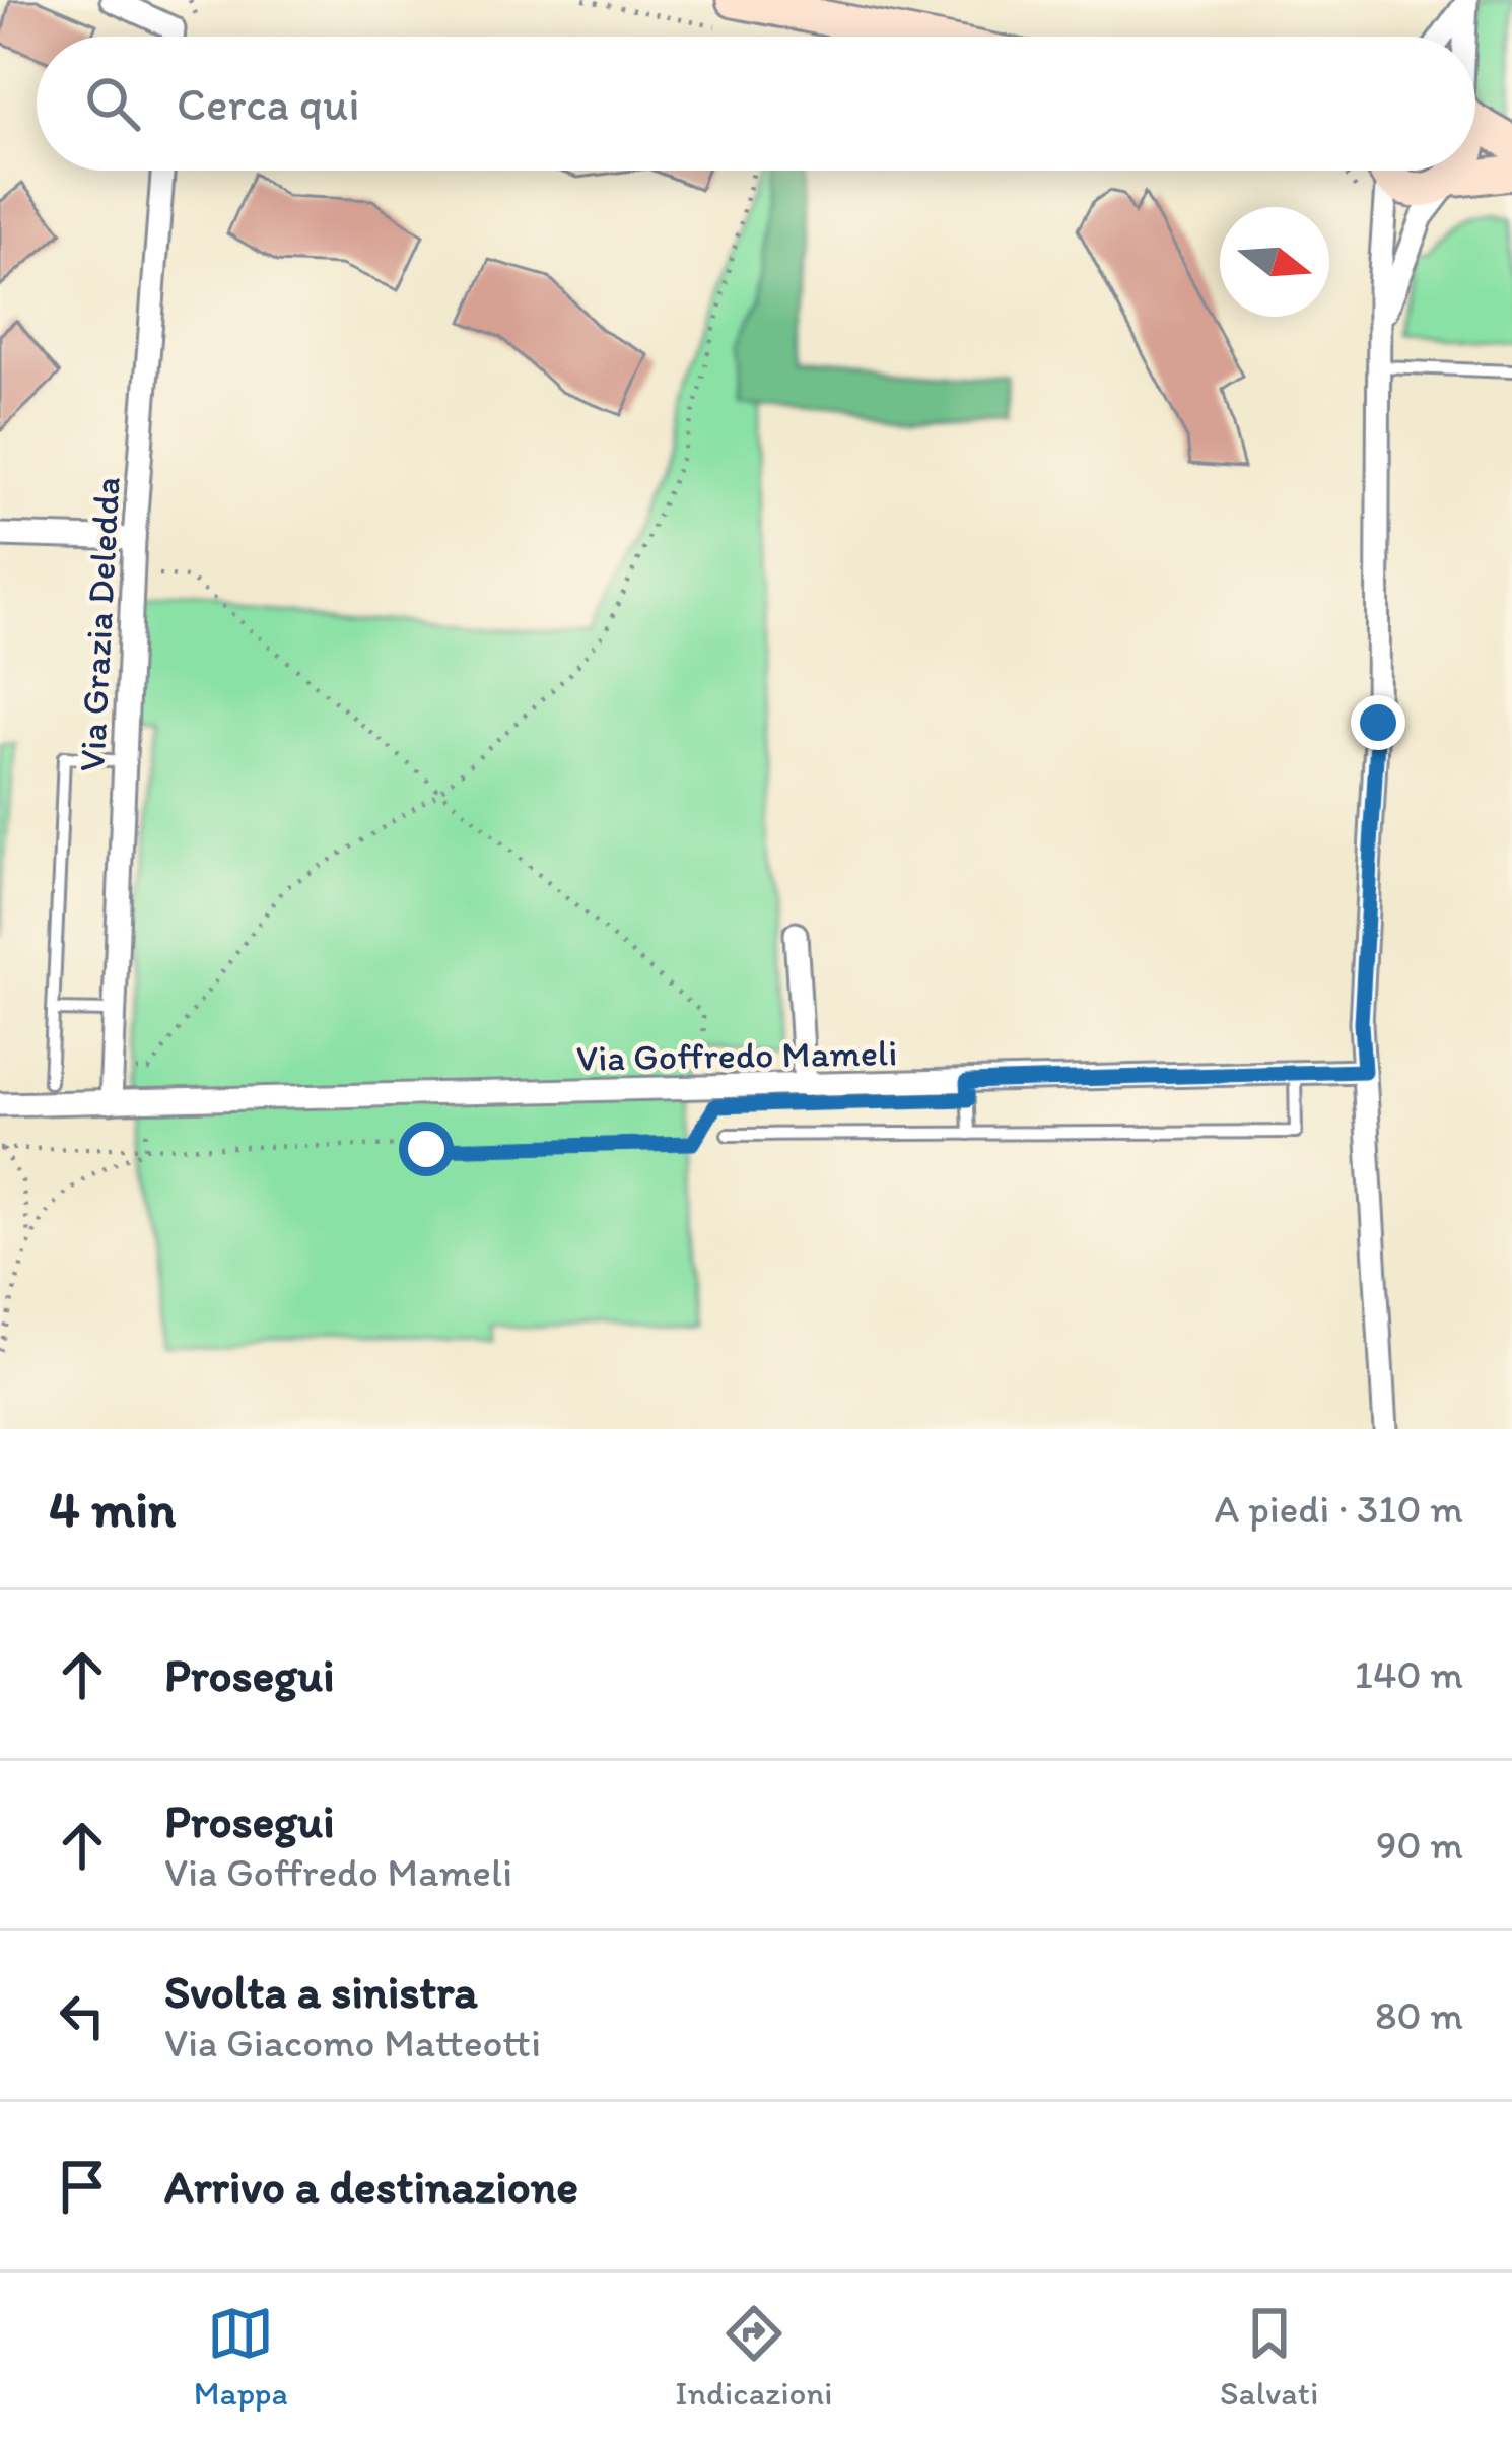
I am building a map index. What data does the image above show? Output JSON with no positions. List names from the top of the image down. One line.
{"streets":{"street":["Via Grazia Deledda","Via Goffredo Mameli"]},"crossings":[["Via Grazia Deledda","Via Goffredo Mameli"]],"north":"right","page":{"search":"Cerca qui","heading":["4 min","A piedi · 310 m"],"list":[["Prosegui","140 m"],["Prosegui","Via Goffredo Mameli","90 m"],["Svolta a sinistra","Via Giacomo Matteotti","80 m"],"Arrivo a destinazione"],"nav":["Mappa","Indicazioni","Salvati"]}}
